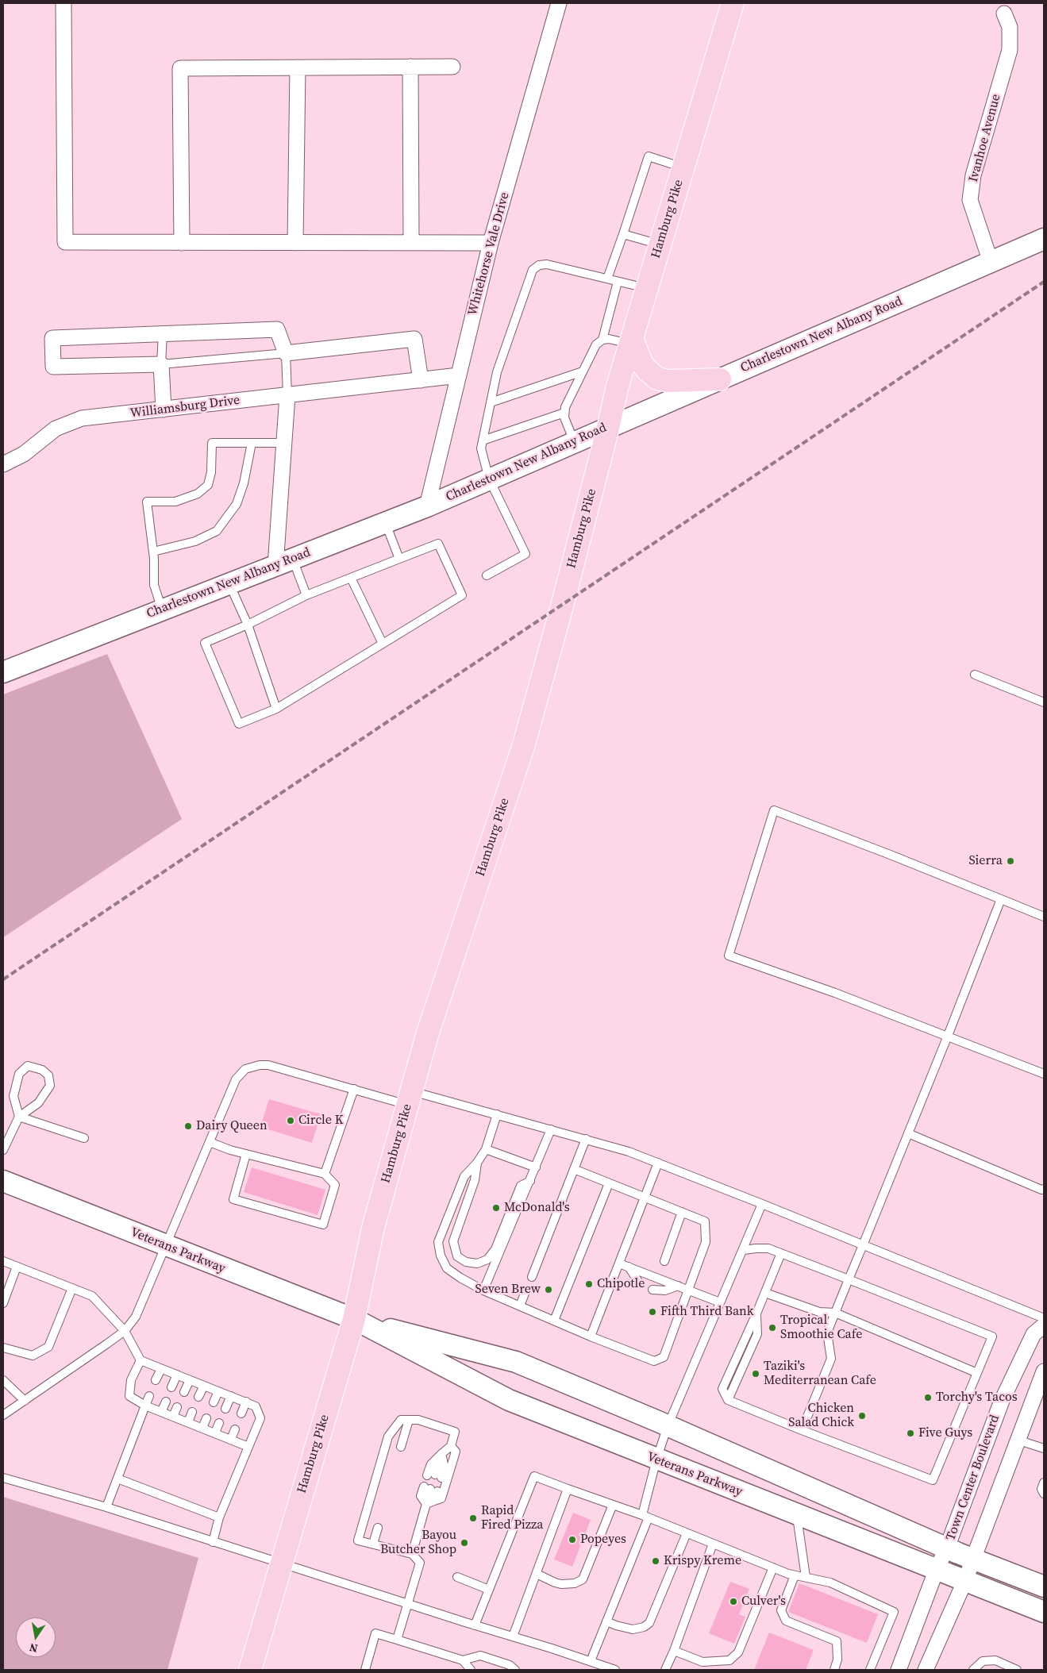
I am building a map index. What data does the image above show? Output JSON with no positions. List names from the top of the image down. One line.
{"streets":{"main road":["Hamburg Pike","Charlestown New Albany Road","Veterans Parkway"],"street":["Ivanhoe Avenue","Whitehorse Vale Drive","Williamsburg Drive","Town Center Boulevard"]},"crossings":[["Ivanhoe Avenue","Charlestown New Albany Road"],["Hamburg Pike","Charlestown New Albany Road"],["Hamburg Pike","Veterans Parkway"],["Whitehorse Vale Drive","Charlestown New Albany Road"],["Whitehorse Vale Drive","Williamsburg Drive"],["Veterans Parkway","Town Center Boulevard"]],"places":["Sierra","Circle K","Dairy Queen","McDonald's","Chipotle","Seven Brew","Fifth Third Bank","Tropical Smoothie Cafe","Taziki's Mediterranean Cafe","Torchy's Tacos","Chicken Salad Chick","Five Guys","Rapid Fired Pizza","Popeyes","Bayou Butcher Shop","Krispy Kreme","Culver's"],"north":"bottom"}
